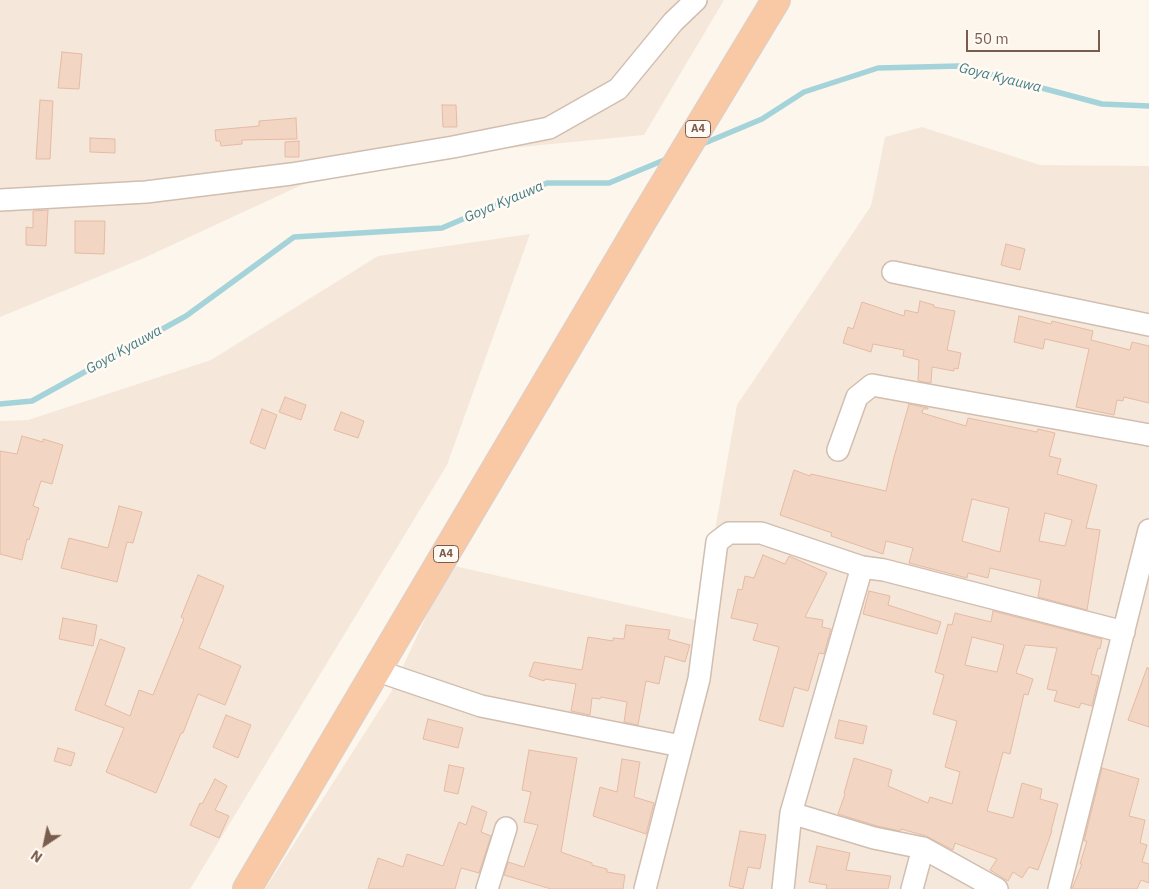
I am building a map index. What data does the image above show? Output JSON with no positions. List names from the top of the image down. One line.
{"streets":{"highway":["A4"]},"water":["Goya Kyauwa"],"scale_bar":"50 m","north":"bottom left"}
